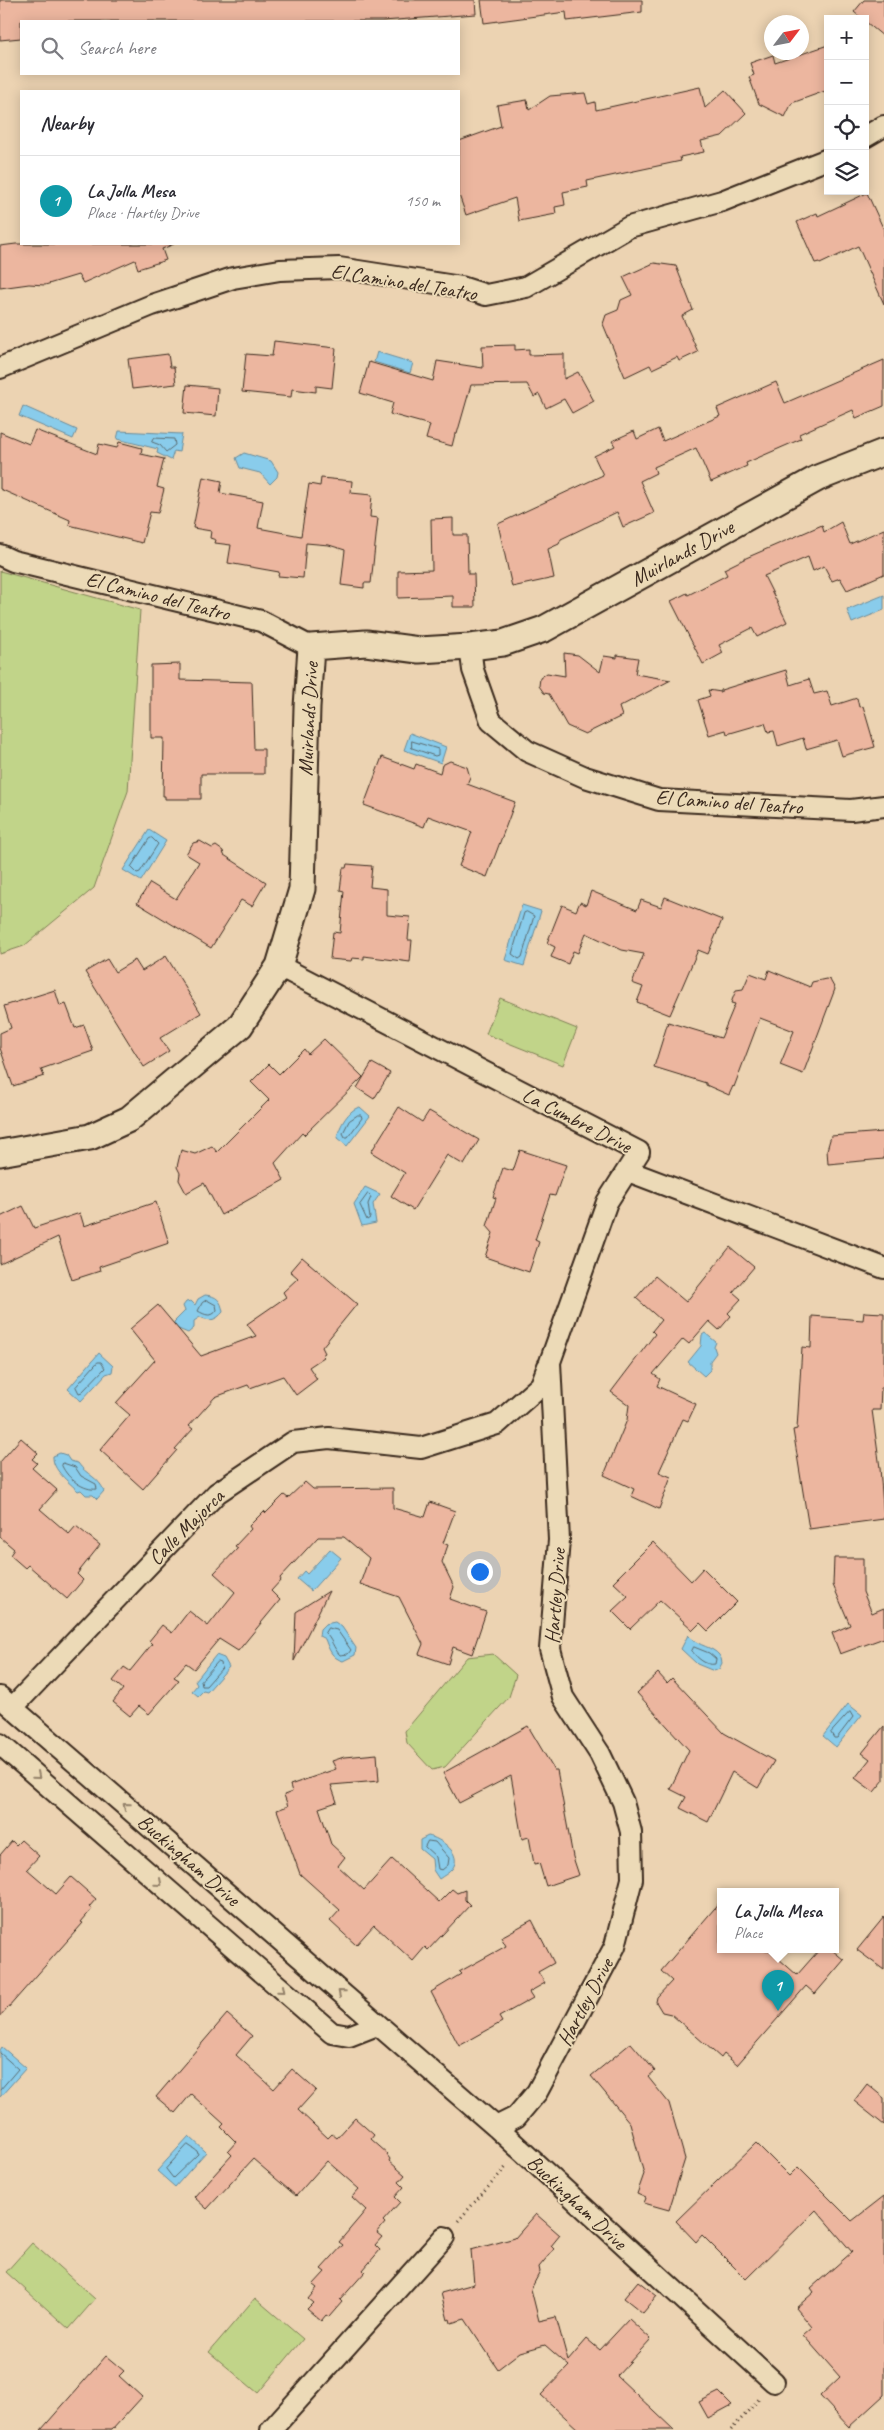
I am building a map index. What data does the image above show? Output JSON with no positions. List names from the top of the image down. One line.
{"streets":{"street":["El Camino del Teatro","Muirlands Drive","La Cumbre Drive","Calle Majorca","Hartley Drive","Buckingham Drive"]},"crossings":[["El Camino del Teatro","Muirlands Drive"],["Muirlands Drive","La Cumbre Drive"],["La Cumbre Drive","Hartley Drive"],["Calle Majorca","Hartley Drive"],["Calle Majorca","Buckingham Drive"],["Hartley Drive","Buckingham Drive"]],"north":"top right","page":{"map_buttons":["+","−"],"search":"Search here","heading":"Nearby","list":[{"mark":"1","name":"La Jolla Mesa","note":"Place · Hartley Drive","value":"150 m"}],"popup":["La Jolla Mesa","Place"],"pins":"1"}}
